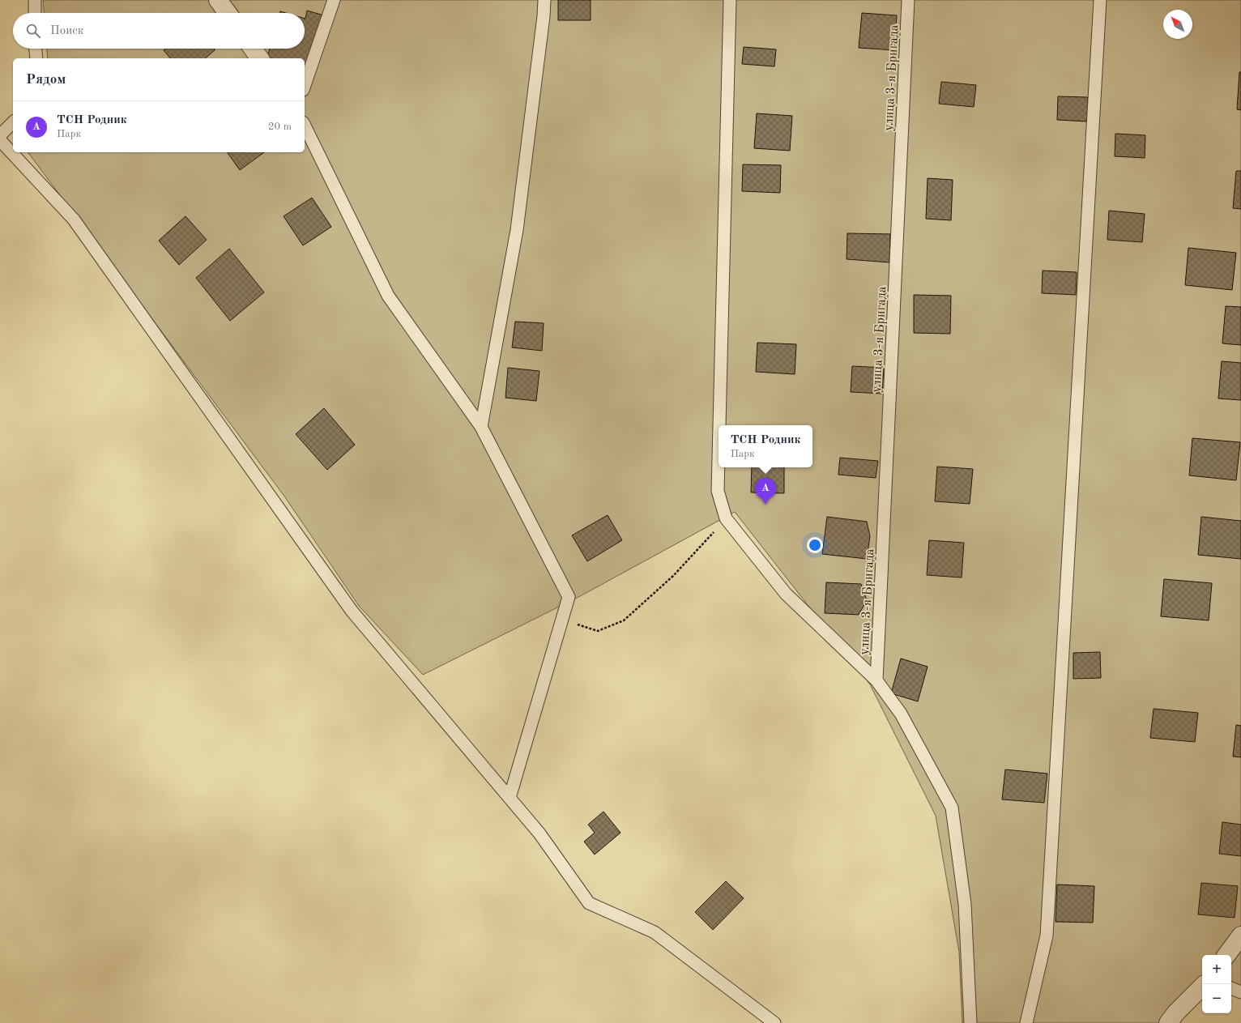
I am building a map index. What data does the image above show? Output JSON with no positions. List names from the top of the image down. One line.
{"streets":{"lane":["улица 3-я Бригада"]},"north":"top left","page":{"search":"Поиск","heading":"Рядом","list":[{"mark":"A","name":"ТСН Родник","note":"Парк","value":"20 m"}],"popup":["ТСН Родник","Парк"],"pins":"A","map_buttons":["+","−"]}}
